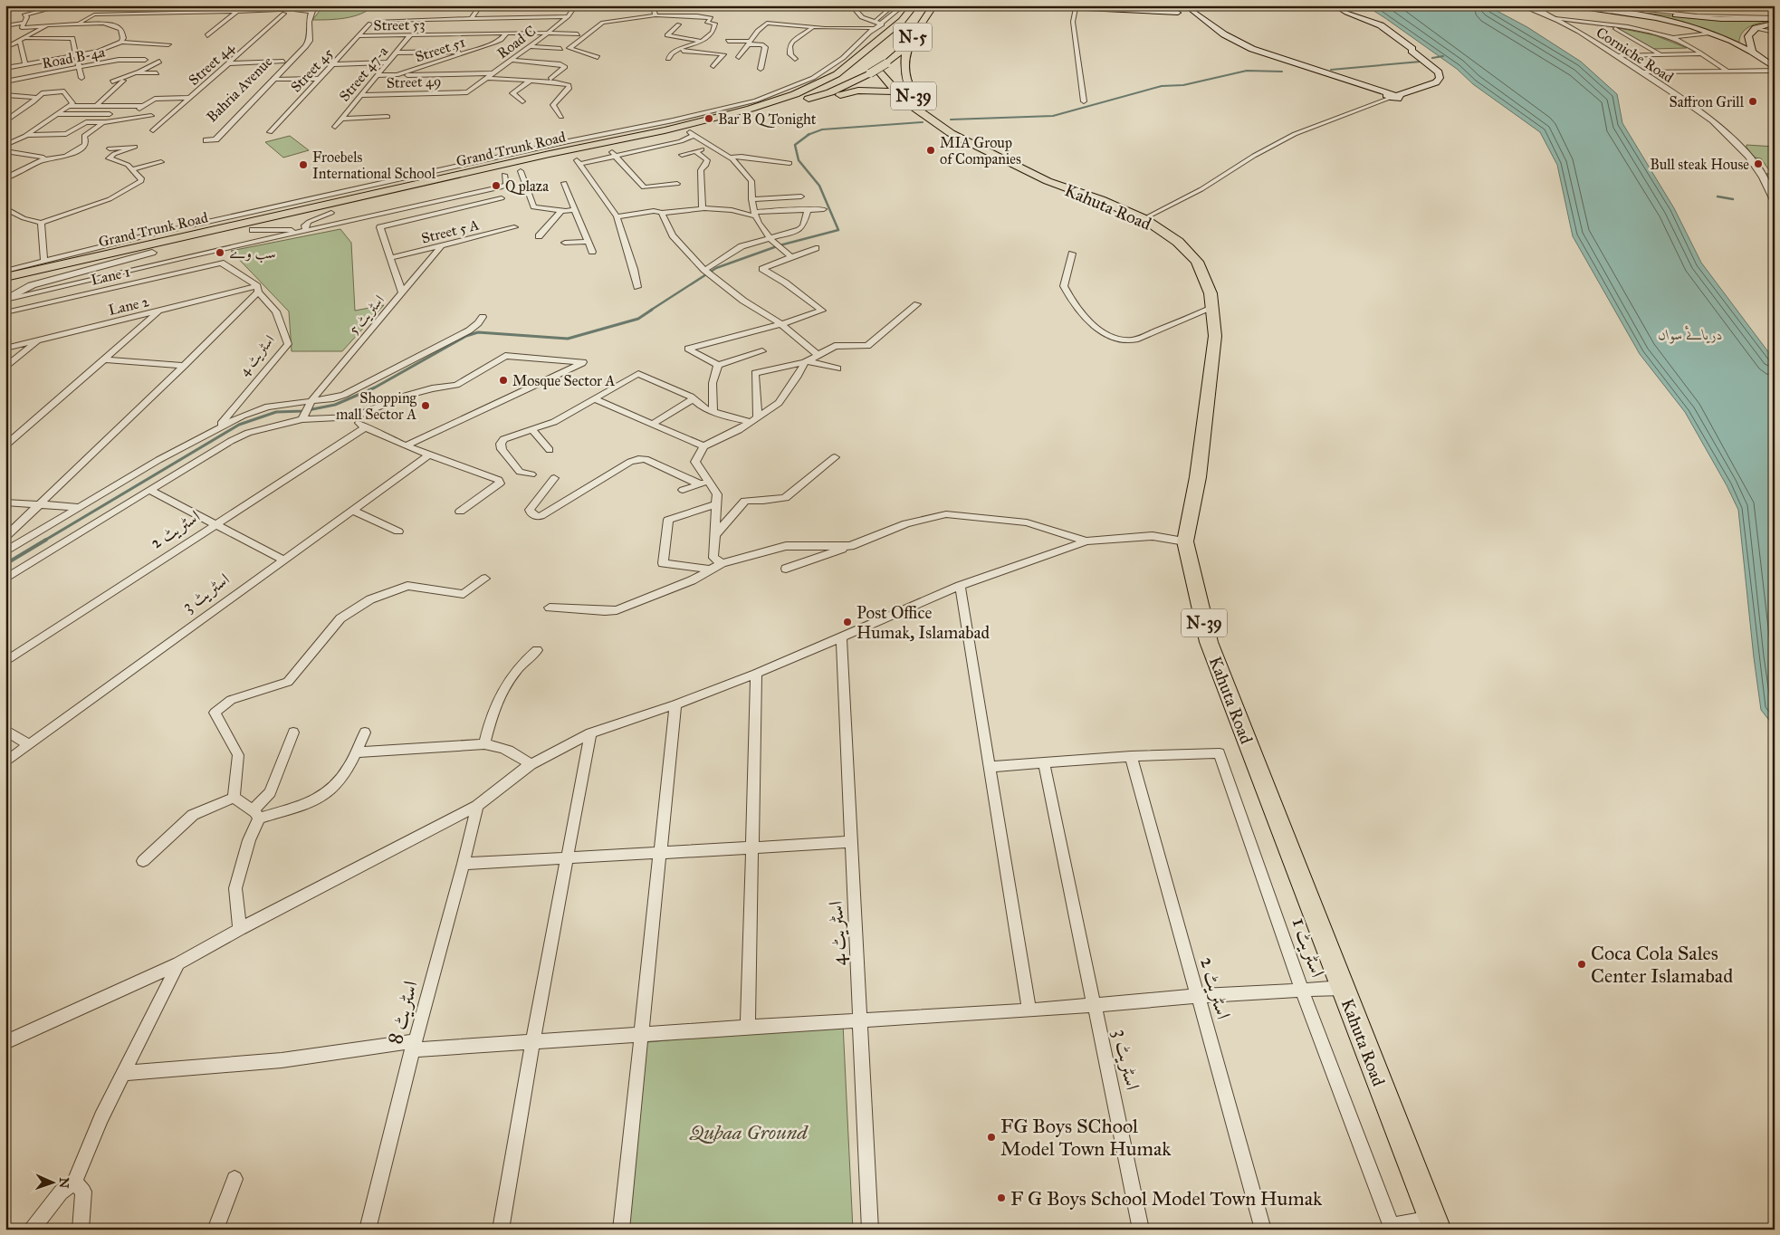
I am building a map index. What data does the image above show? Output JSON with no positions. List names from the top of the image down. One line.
{"streets":{"highway":["N-5","N-39","Grand Trunk Road","Kahuta Road"],"street":["Street 53","Road C","Street 51","Corniche Road","Road B-4a","Street 44","Street 45","Street 47-a","Street 49","Bahria Avenue","Street 5 A","Lane 1","Lane 2","اسٹریٹ 5","اسٹریٹ 4","اسٹریٹ 2","اسٹریٹ 3","اسٹریٹ 1","اسٹریٹ 8"]},"crossings":[["Street 53","Road C"],["Street 53","Street 51"],["Street 53","Street 45"],["Street 53","Street 47-a"],["N-5","Grand Trunk Road"],["N-5","Kahuta Road"],["Road C","Street 49"],["Street 51","Street 47-a"],["Street 47-a","Street 49"],["N-39","Kahuta Road"],["Grand Trunk Road","Kahuta Road"],["Street 5 A","اسٹریٹ 5"],["Lane 1","اسٹریٹ 4"],["Lane 2","اسٹریٹ 4"],["اسٹریٹ 2","اسٹریٹ 1"]],"water":["دریائے سواں"],"parks":["Qubaa Ground"],"places":["Saffron Grill","Bar B Q Tonight","MIA Group of Companies","Bull steak House","Froebels International School","Q plaza","سب وے","Mosque Sector A","Shopping mall Sector A","Post Office Humak, Islamabad","Coca Cola Sales Center Islamabad","FG Boys SChool Model Town Humak","F G Boys School Model Town Humak"],"north":"right"}
